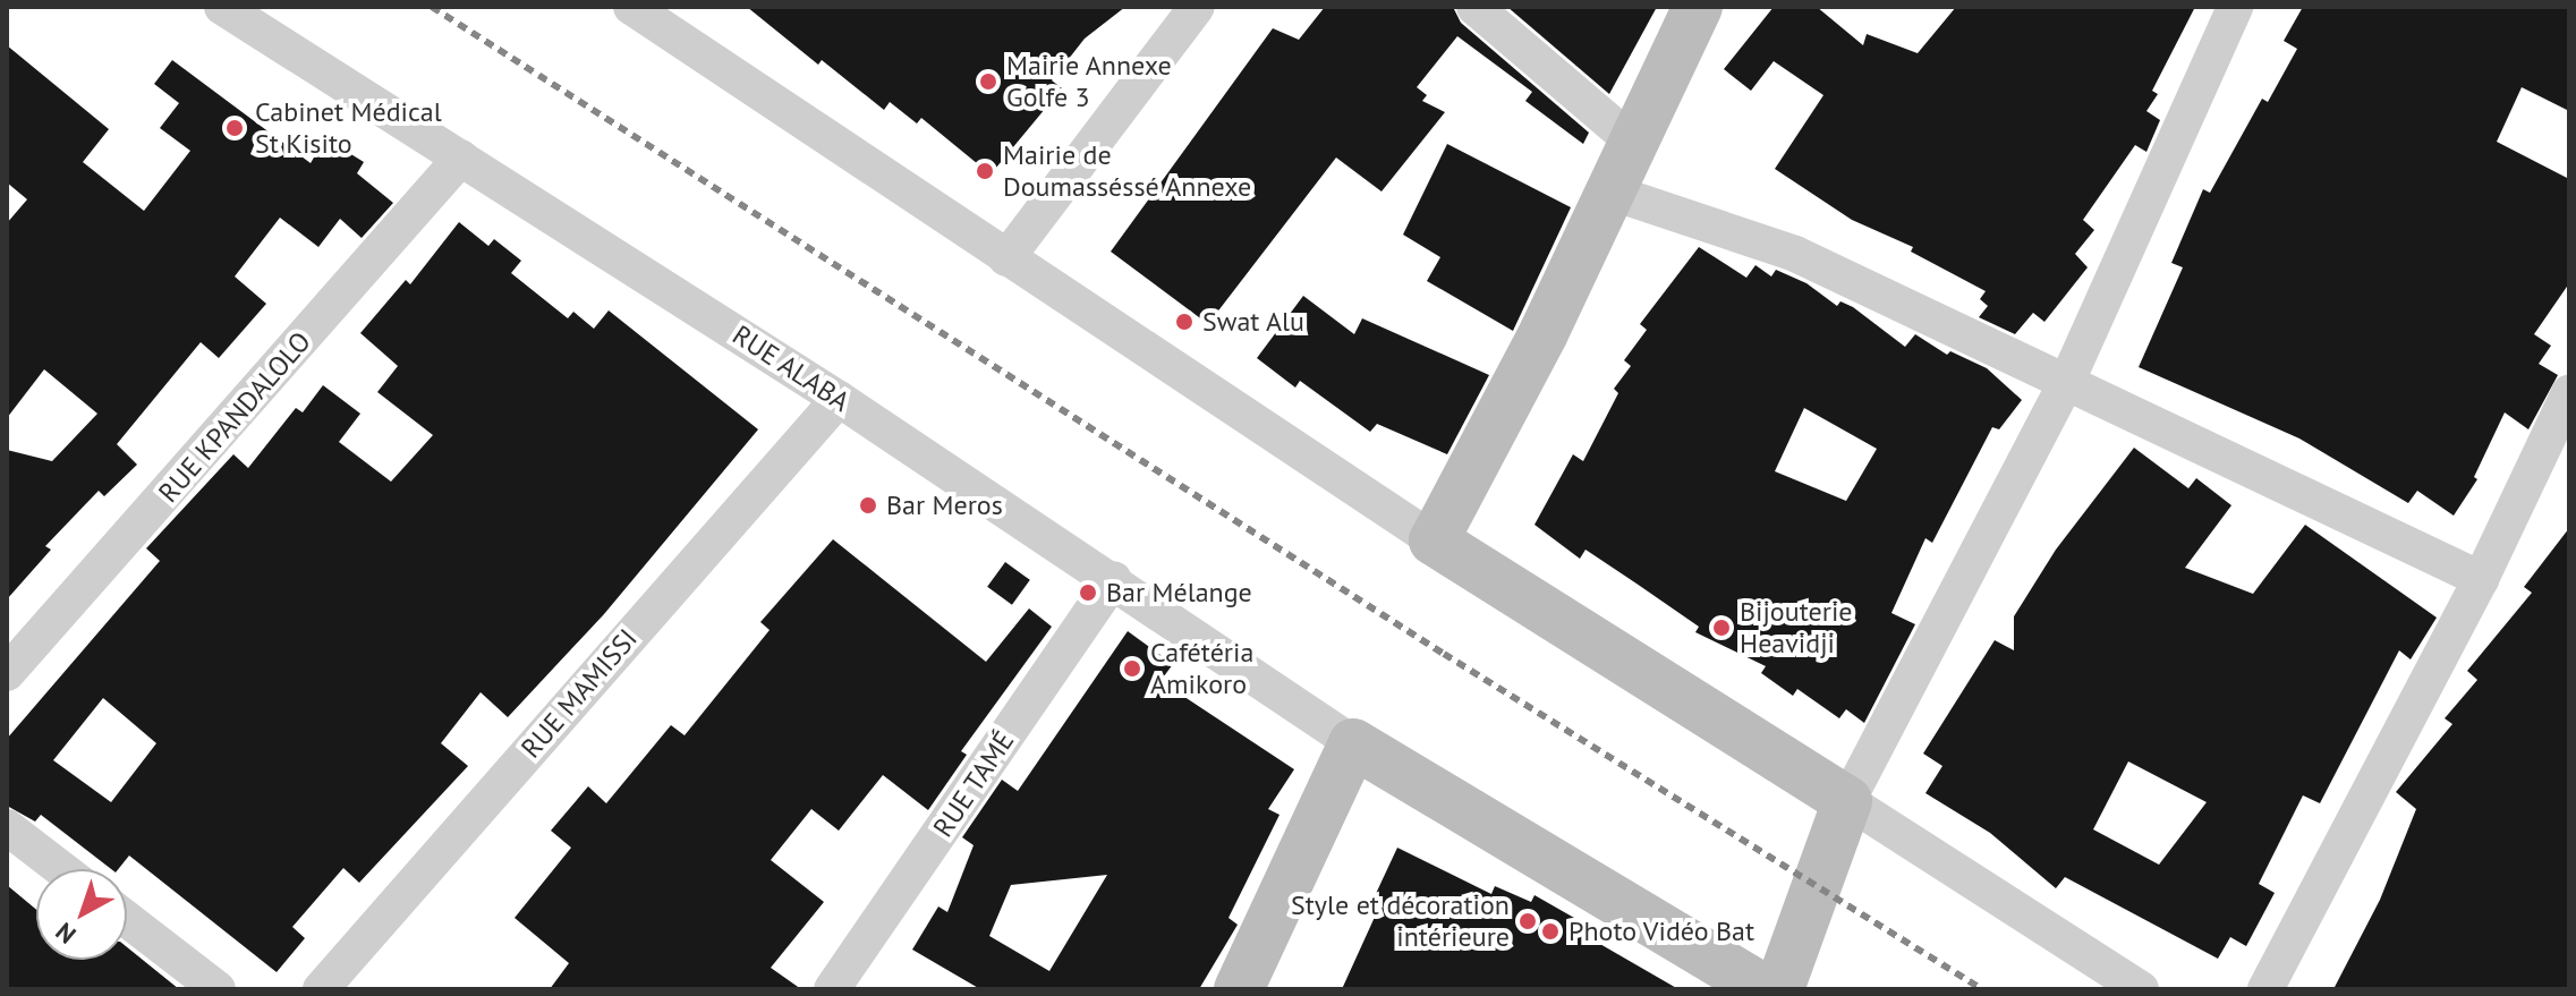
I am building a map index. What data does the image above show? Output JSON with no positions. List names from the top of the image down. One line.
{"streets":{"street":["RUE ALABA","RUE KPANDALOLO","RUE MAMISSI","RUE TAMÉ"]},"crossings":[["RUE ALABA","RUE KPANDALOLO"],["RUE ALABA","RUE MAMISSI"],["RUE ALABA","RUE TAMÉ"]],"places":["Mairie Annexe Golfe 3","Cabinet Médical St Kisito","Mairie de Doumasséssé Annexe","Swat Alu","Bar Meros","Bar Mélange","Bijouterie Heavidji","Cafétéria Amikoro","Style et décoration intérieure","Photo Vidéo Bat"],"north":"bottom left"}
